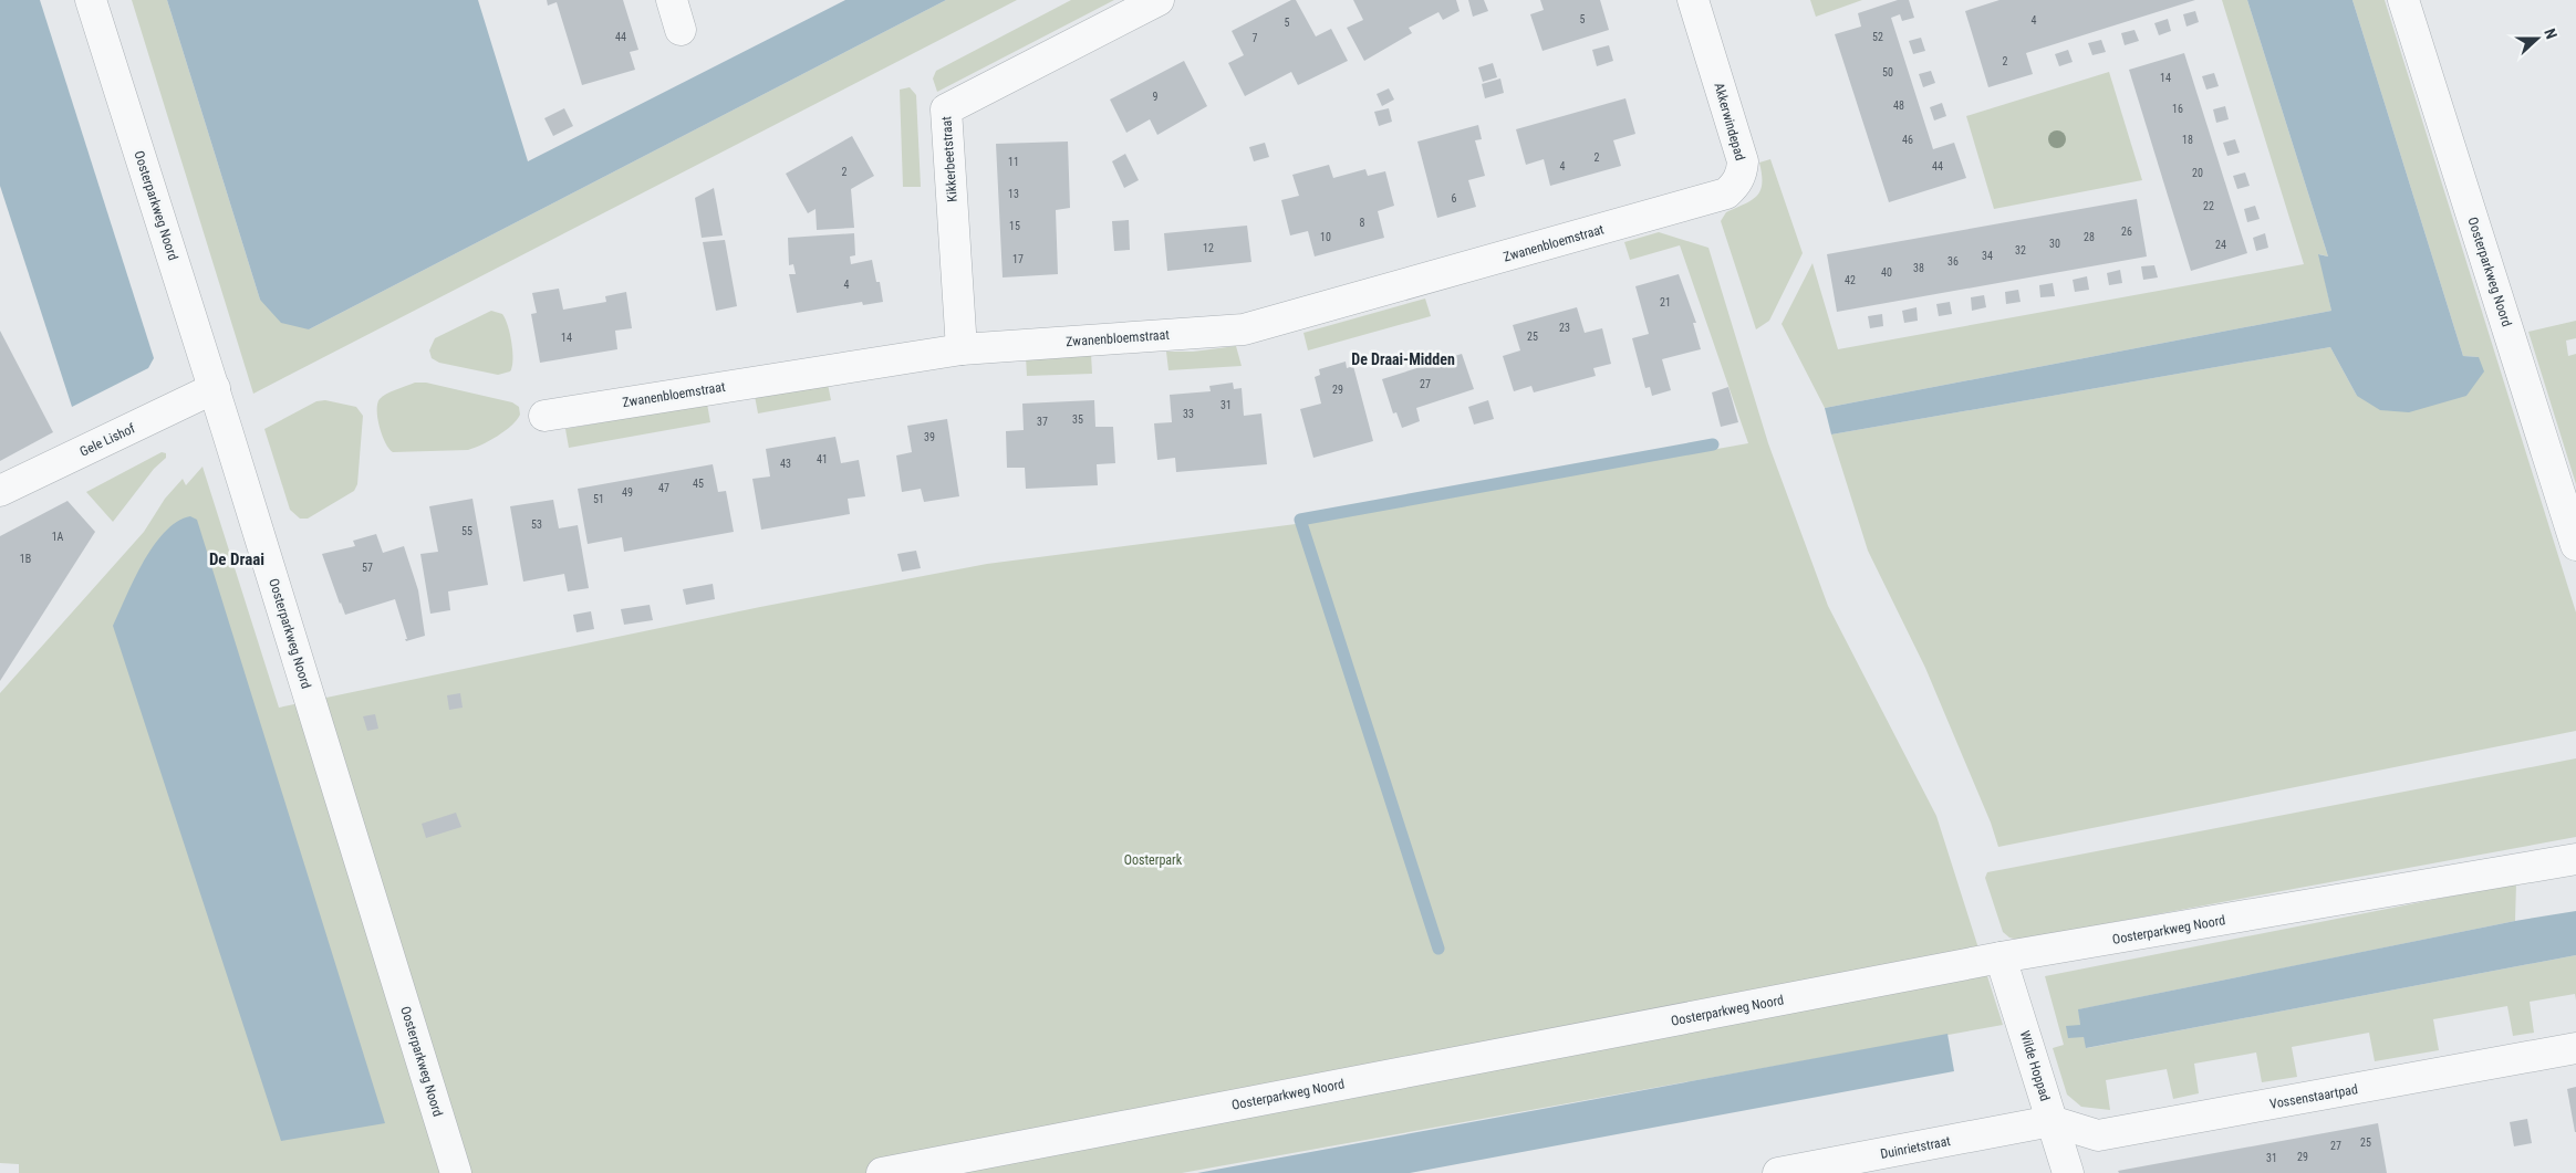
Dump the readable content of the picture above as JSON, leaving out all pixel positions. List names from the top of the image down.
{
  "streets": {
    "street": [
      "Akkerwindepad",
      "Kikkerbeetstraat",
      "Oosterparkweg Noord",
      "Zwanenbloemstraat",
      "Gele Lishof",
      "Wilde Hoppad",
      "Vossenstaartpad",
      "Duinrietstraat"
    ]
  },
  "crossings": [
    ["Akkerwindepad", "Zwanenbloemstraat"],
    ["Kikkerbeetstraat", "Zwanenbloemstraat"],
    ["Oosterparkweg Noord", "Gele Lishof"],
    ["Oosterparkweg Noord", "Wilde Hoppad"],
    ["Wilde Hoppad", "Vossenstaartpad"],
    ["Wilde Hoppad", "Duinrietstraat"],
    ["Vossenstaartpad", "Duinrietstraat"]
  ],
  "districts": ["De Draai-Midden", "De Draai"],
  "parks": ["Oosterpark"],
  "house_numbers": [
    "5",
    "4",
    "5",
    "44",
    "52",
    "7",
    "2",
    "50",
    "14",
    "9",
    "48",
    "16",
    "46",
    "18",
    "2",
    "11",
    "4",
    "44",
    "2",
    "20",
    "13",
    "6",
    "22",
    "8",
    "15",
    "26",
    "10",
    "28",
    "30",
    "24",
    "12",
    "32",
    "34",
    "17",
    "36",
    "38",
    "40",
    "42",
    "4",
    "21",
    "23",
    "25",
    "14",
    "27",
    "29",
    "31",
    "33",
    "35",
    "37",
    "39",
    "41",
    "43",
    "45",
    "47",
    "49",
    "51",
    "53",
    "55",
    "1A",
    "1B",
    "57",
    "25",
    "27",
    "29",
    "31"
  ],
  "north": "right"
}
